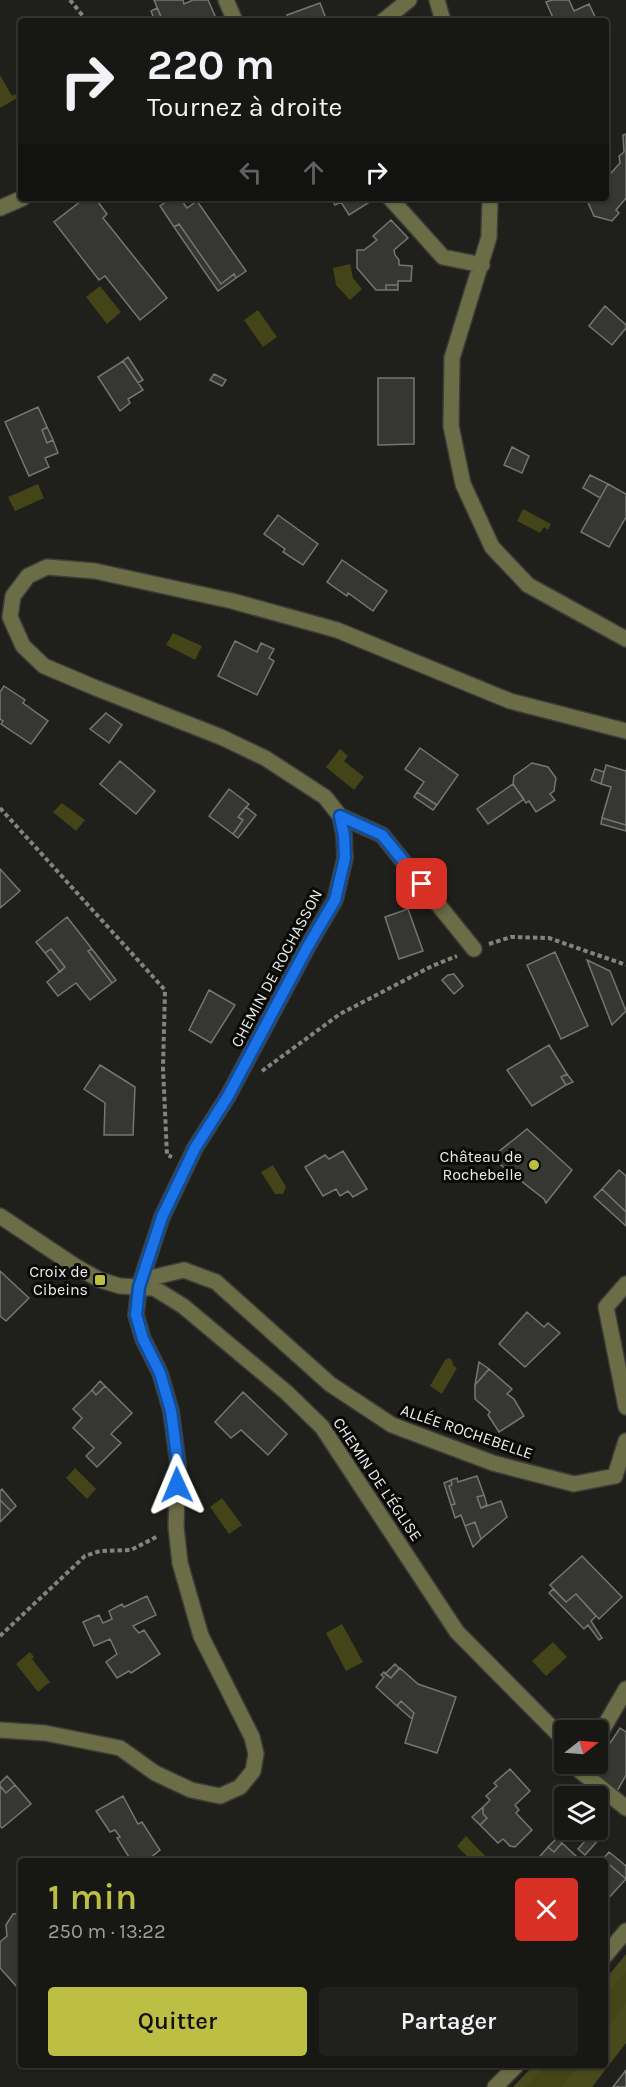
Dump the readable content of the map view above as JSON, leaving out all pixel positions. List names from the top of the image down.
{
  "streets": {
    "street": ["CHEMIN DE ROCHASSON", "ALLÉE ROCHEBELLE", "CHEMIN DE L'ÉGLISE"]
  },
  "crossings": [
    ["CHEMIN DE ROCHASSON", "ALLÉE ROCHEBELLE"],
    ["CHEMIN DE ROCHASSON", "CHEMIN DE L'ÉGLISE"],
    ["ALLÉE ROCHEBELLE", "CHEMIN DE L'ÉGLISE"]
  ],
  "places": {
    "other": ["Château de Rochebelle"],
    "transit": ["Croix de Cibeins"]
  },
  "north": "right",
  "page": {
    "turn": ["220 m", "Tournez à droite"],
    "heading": ["1 min", "250 m · 13:22"],
    "buttons": ["Quitter", "Partager"]
  }
}
